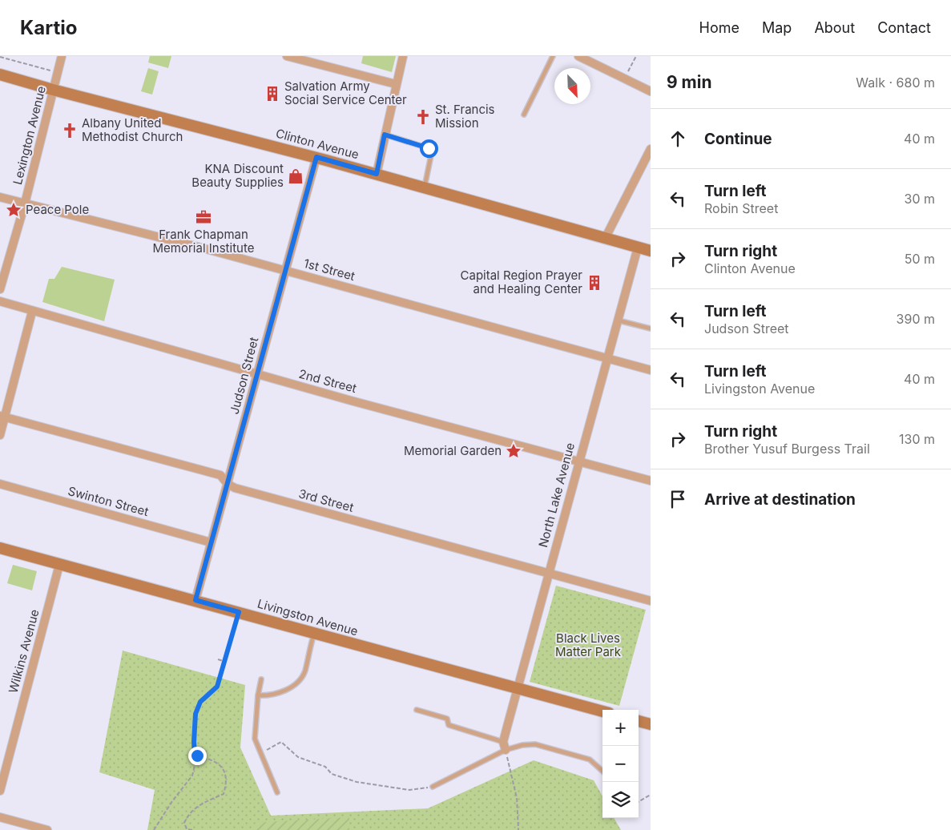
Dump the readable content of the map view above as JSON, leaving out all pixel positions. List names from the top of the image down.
{
  "streets": {
    "street": [
      "Lexington Avenue",
      "Clinton Avenue",
      "1st Street",
      "Judson Street",
      "2nd Street",
      "North Lake Avenue",
      "3rd Street",
      "Swinton Street",
      "Livingston Avenue",
      "Wilkins Avenue"
    ]
  },
  "crossings": [
    ["Lexington Avenue", "Clinton Avenue"],
    ["Lexington Avenue", "1st Street"],
    ["Clinton Avenue", "Judson Street"],
    ["Clinton Avenue", "North Lake Avenue"],
    ["1st Street", "Judson Street"],
    ["1st Street", "North Lake Avenue"],
    ["Judson Street", "2nd Street"],
    ["Judson Street", "3rd Street"],
    ["Judson Street", "Swinton Street"],
    ["Judson Street", "Livingston Avenue"],
    ["2nd Street", "North Lake Avenue"],
    ["North Lake Avenue", "3rd Street"],
    ["North Lake Avenue", "Livingston Avenue"],
    ["Livingston Avenue", "Wilkins Avenue"]
  ],
  "parks": ["Black Lives Matter Park"],
  "places": {
    "building": ["Salvation Army Social Service Center", "Capital Region Prayer and Healing Center"],
    "church": ["St. Francis Mission", "Albany United Methodist Church"],
    "shop": ["KNA Discount Beauty Supplies"],
    "place": ["Peace Pole", "Memorial Garden"],
    "office": ["Frank Chapman Memorial Institute"]
  },
  "north": "bottom right",
  "page": {
    "header": "Kartio",
    "nav": [
      "Home",
      "Map",
      "About",
      "Contact"
    ],
    "heading": ["9 min", "Walk · 680 m"],
    "list": [
      ["Continue", "40 m"],
      ["Turn left", "Robin Street", "30 m"],
      ["Turn right", "Clinton Avenue", "50 m"],
      ["Turn left", "Judson Street", "390 m"],
      ["Turn left", "Livingston Avenue", "40 m"],
      ["Turn right", "Brother Yusuf Burgess Trail", "130 m"],
      "Arrive at destination"
    ],
    "map_buttons": ["+", "−"]
  }
}
